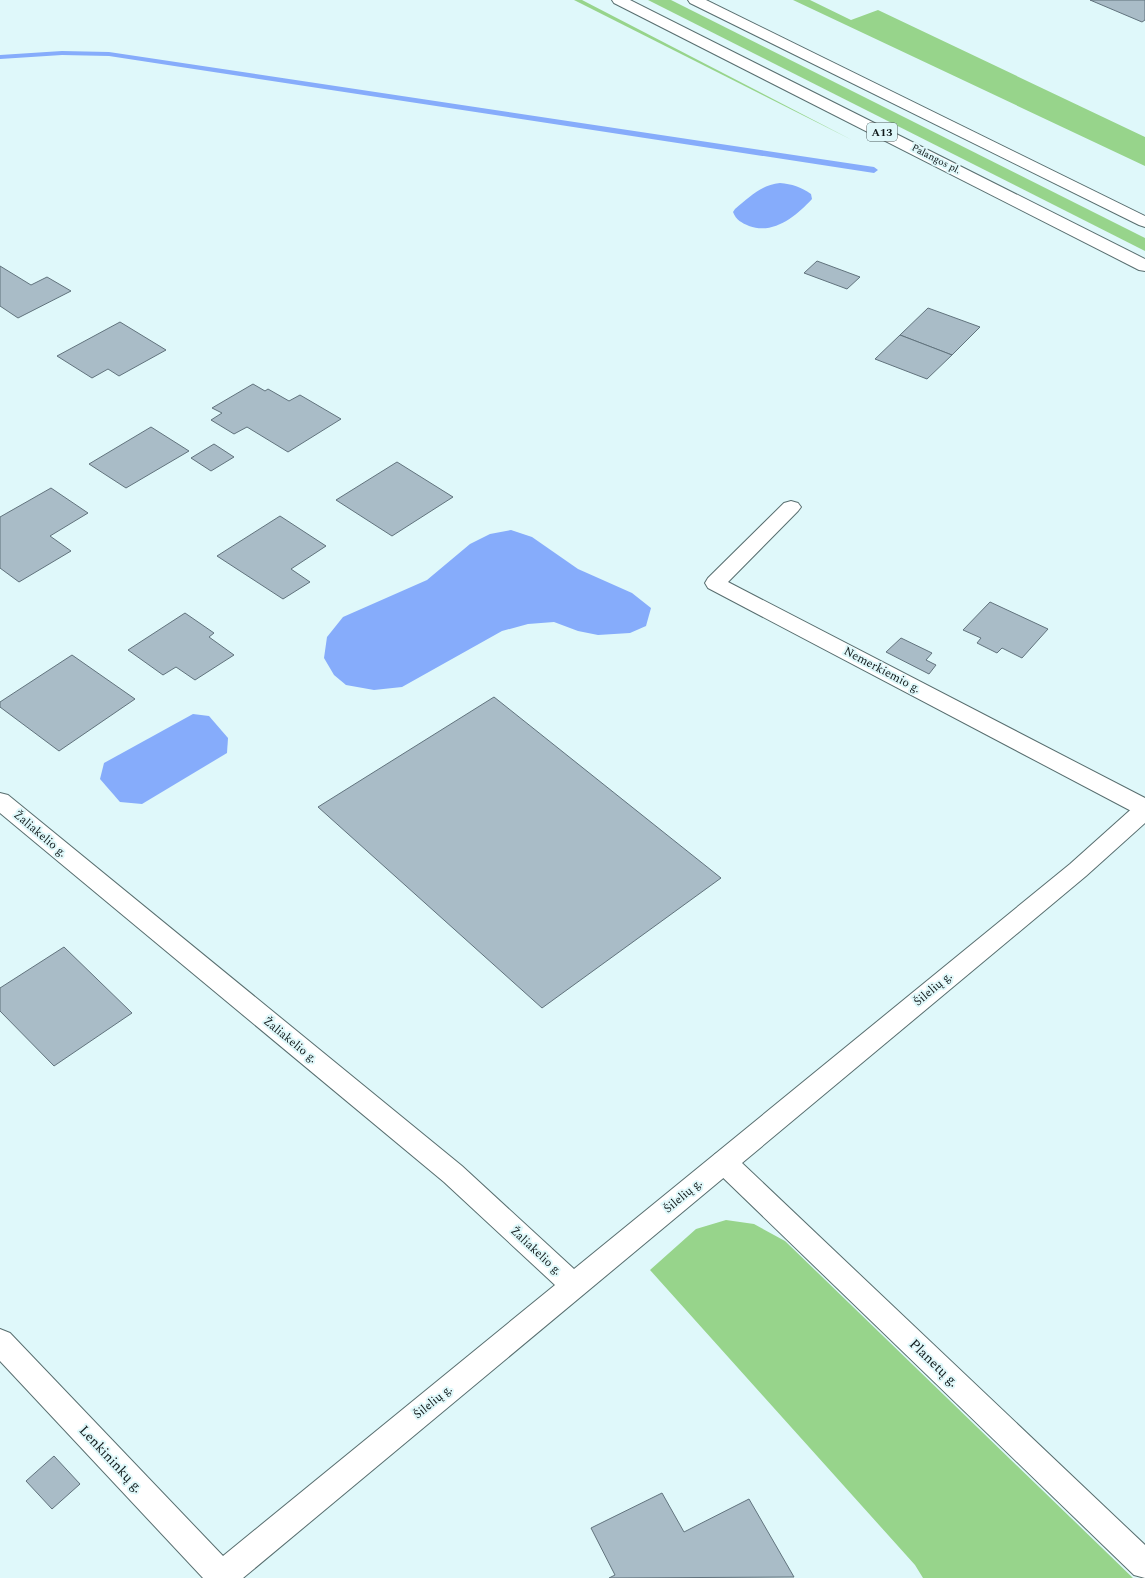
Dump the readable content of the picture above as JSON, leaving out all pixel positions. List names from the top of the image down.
{
  "streets": {
    "main road": [
      "A13",
      "Palangos pl.",
      "Nemerkiemio g.",
      "Žaliakelio g.",
      "Šilelių g.",
      "Planetų g.",
      "Lenkininkų g."
    ]
  },
  "crossings": [
    ["Nemerkiemio g.", "Šilelių g."],
    ["Žaliakelio g.", "Šilelių g."],
    ["Šilelių g.", "Planetų g."],
    ["Šilelių g.", "Lenkininkų g."]
  ]
}
